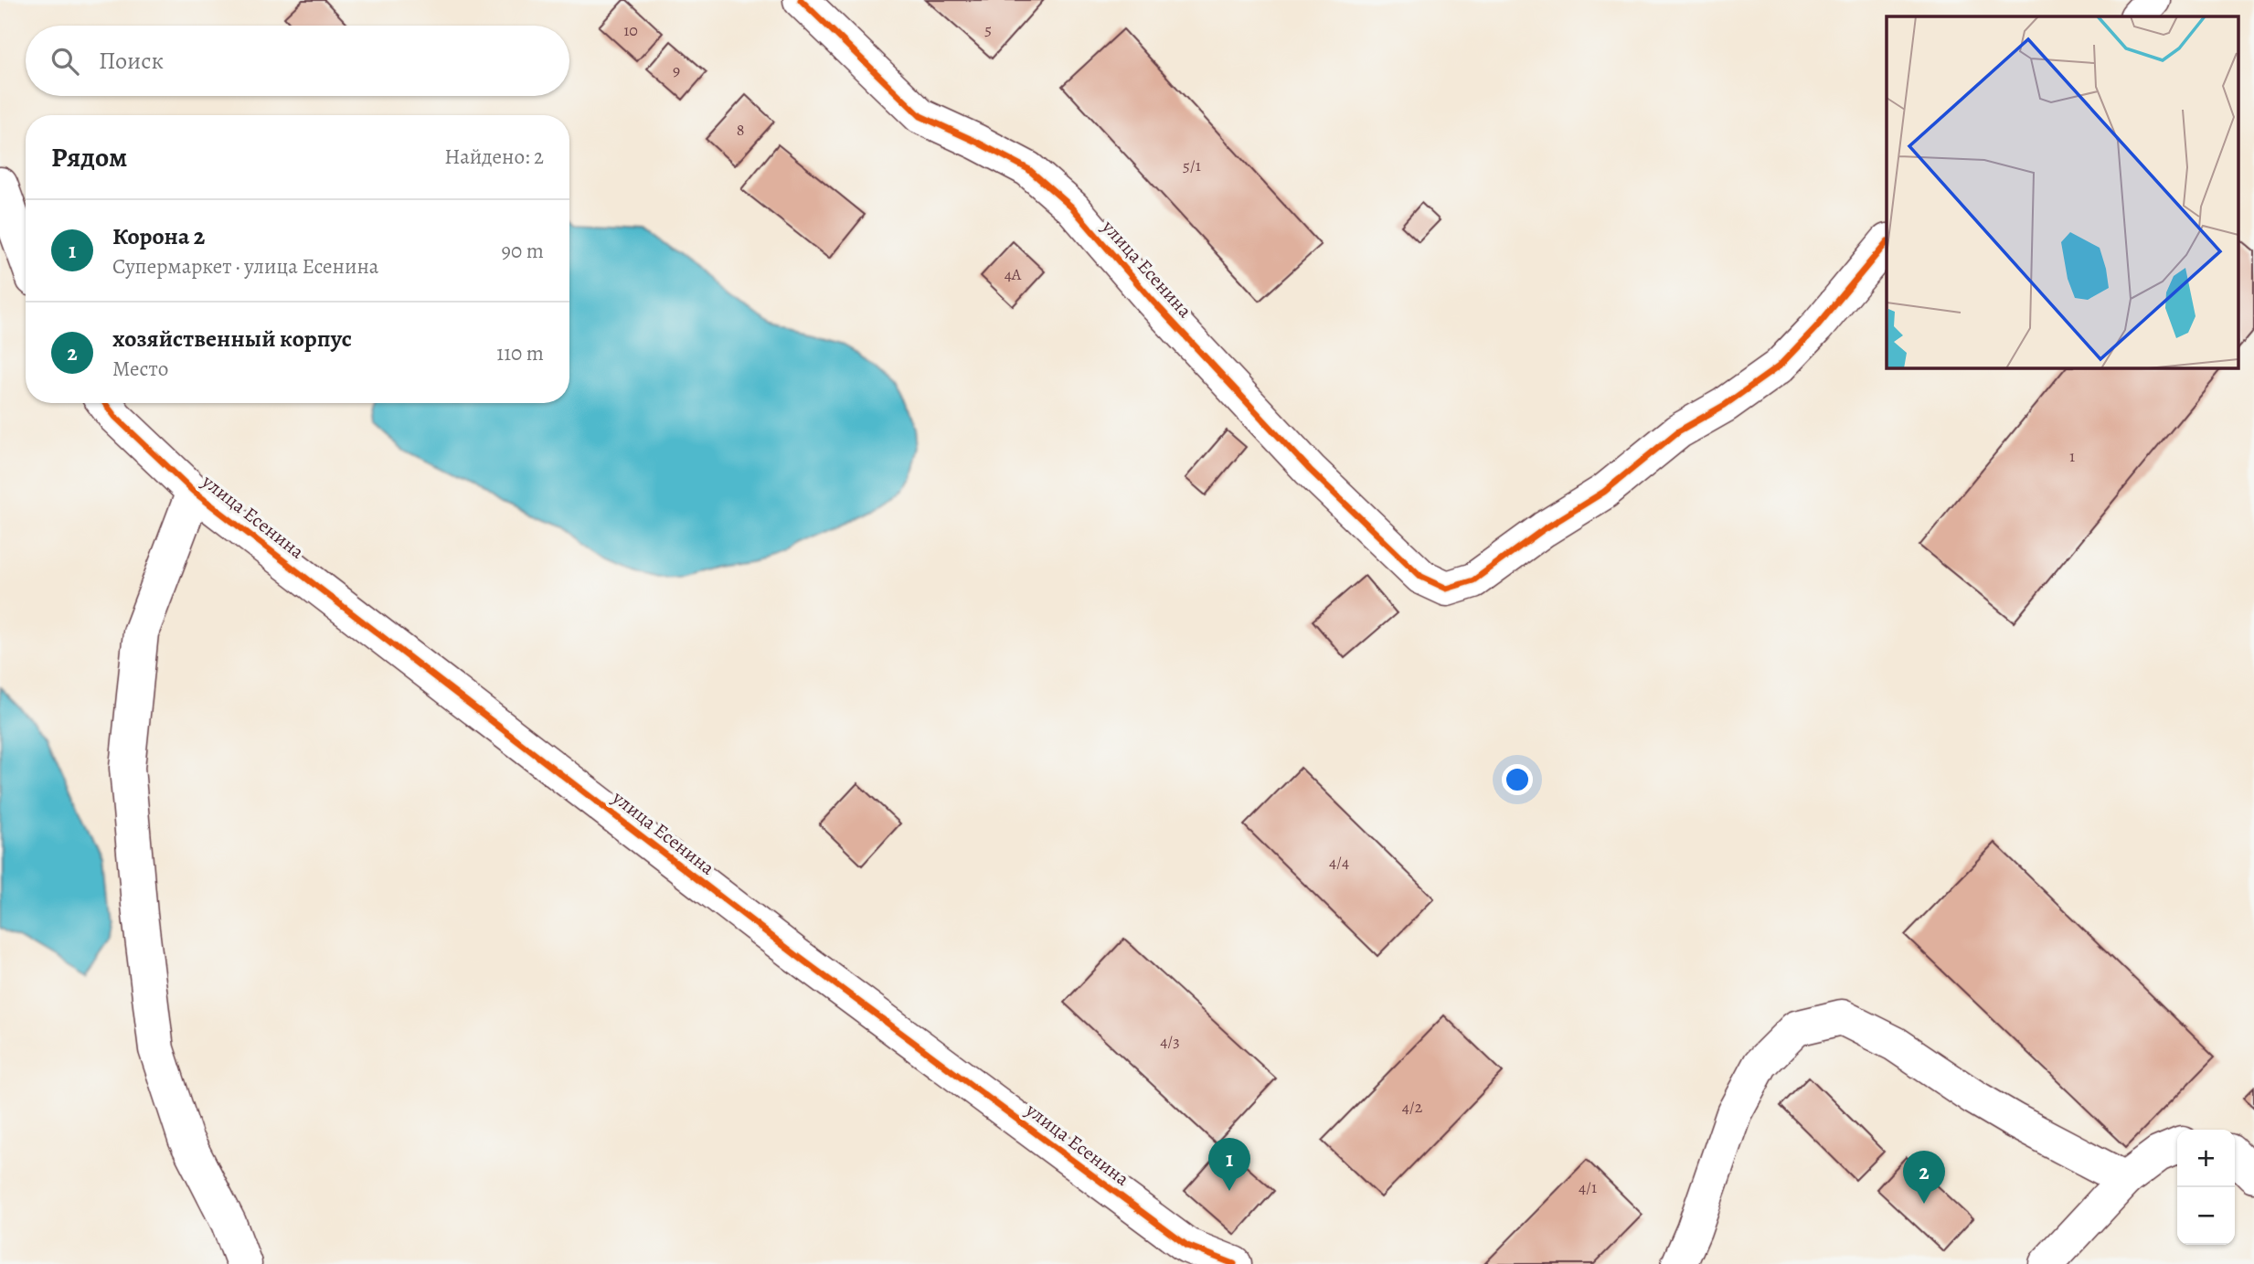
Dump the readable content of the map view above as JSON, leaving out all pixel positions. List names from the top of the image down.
{
  "streets": {
    "street": ["улица Есенина"]
  },
  "house_numbers": [
    "5",
    "10",
    "9",
    "8",
    "5/1",
    "4А",
    "1",
    "4/4",
    "4/3",
    "4/2",
    "4/1"
  ],
  "page": {
    "search": "Поиск",
    "heading": ["Рядом", "Найдено: 2"],
    "list": [
      {
        "mark": "1",
        "name": "Корона 2",
        "note": "Супермаркет · улица Есенина",
        "value": "90 m"
      },
      {
        "mark": "2",
        "name": "хозяйственный корпус",
        "note": "Место",
        "value": "110 m"
      }
    ],
    "map_buttons": ["+", "−"],
    "pins": ["1", "2"]
  }
}
